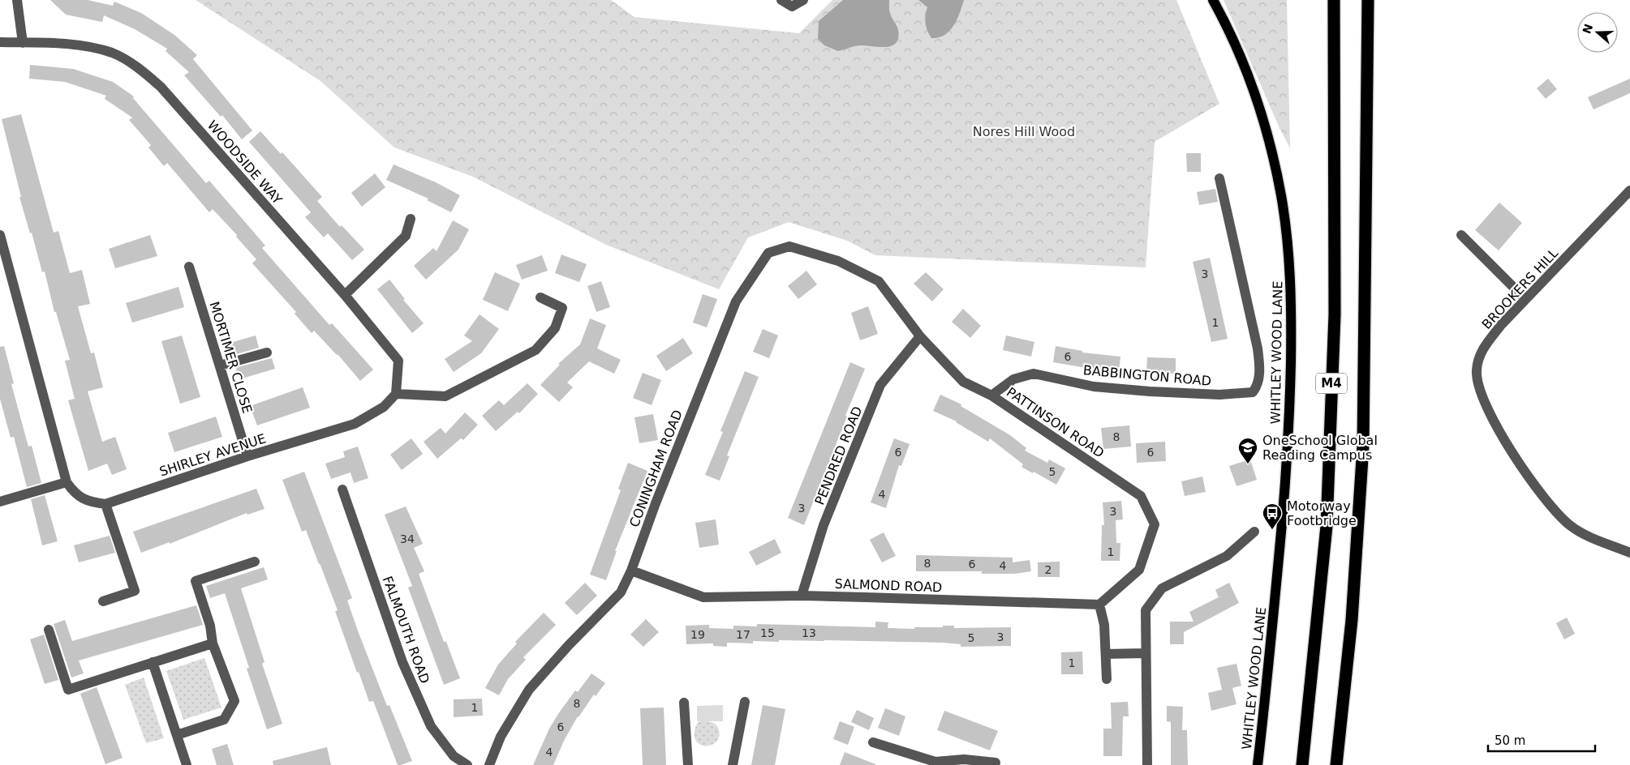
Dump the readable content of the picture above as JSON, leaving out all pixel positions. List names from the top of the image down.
{
  "streets": {
    "highway": ["M4"],
    "main road": ["WHITLEY WOOD LANE"],
    "street": [
      "WOODSIDE WAY",
      "BROOKERS HILL",
      "MORTIMER CLOSE",
      "BABBINGTON ROAD",
      "PATTINSON ROAD",
      "SHIRLEY AVENUE",
      "PENDRED ROAD",
      "CONINGHAM ROAD",
      "SALMOND ROAD",
      "FALMOUTH ROAD"
    ]
  },
  "crossings": [
    ["WOODSIDE WAY", "SHIRLEY AVENUE"],
    ["MORTIMER CLOSE", "SHIRLEY AVENUE"],
    ["BABBINGTON ROAD", "PATTINSON ROAD"],
    ["PATTINSON ROAD", "PENDRED ROAD"],
    ["PATTINSON ROAD", "CONINGHAM ROAD"],
    ["PATTINSON ROAD", "SALMOND ROAD"],
    ["PENDRED ROAD", "SALMOND ROAD"],
    ["CONINGHAM ROAD", "SALMOND ROAD"]
  ],
  "parks": ["Nores Hill Wood"],
  "places": {
    "school or university": ["OneSchool Global Reading Campus"],
    "bus stop": ["Motorway Footbridge"]
  },
  "house_numbers": [
    "3",
    "1",
    "6",
    "8",
    "6",
    "6",
    "5",
    "4",
    "3",
    "3",
    "34",
    "1",
    "8",
    "6",
    "4",
    "2",
    "15",
    "13",
    "19",
    "17",
    "3",
    "5",
    "1",
    "8",
    "1",
    "6",
    "4"
  ],
  "scale_bar": "50 m",
  "north": "left"
}
